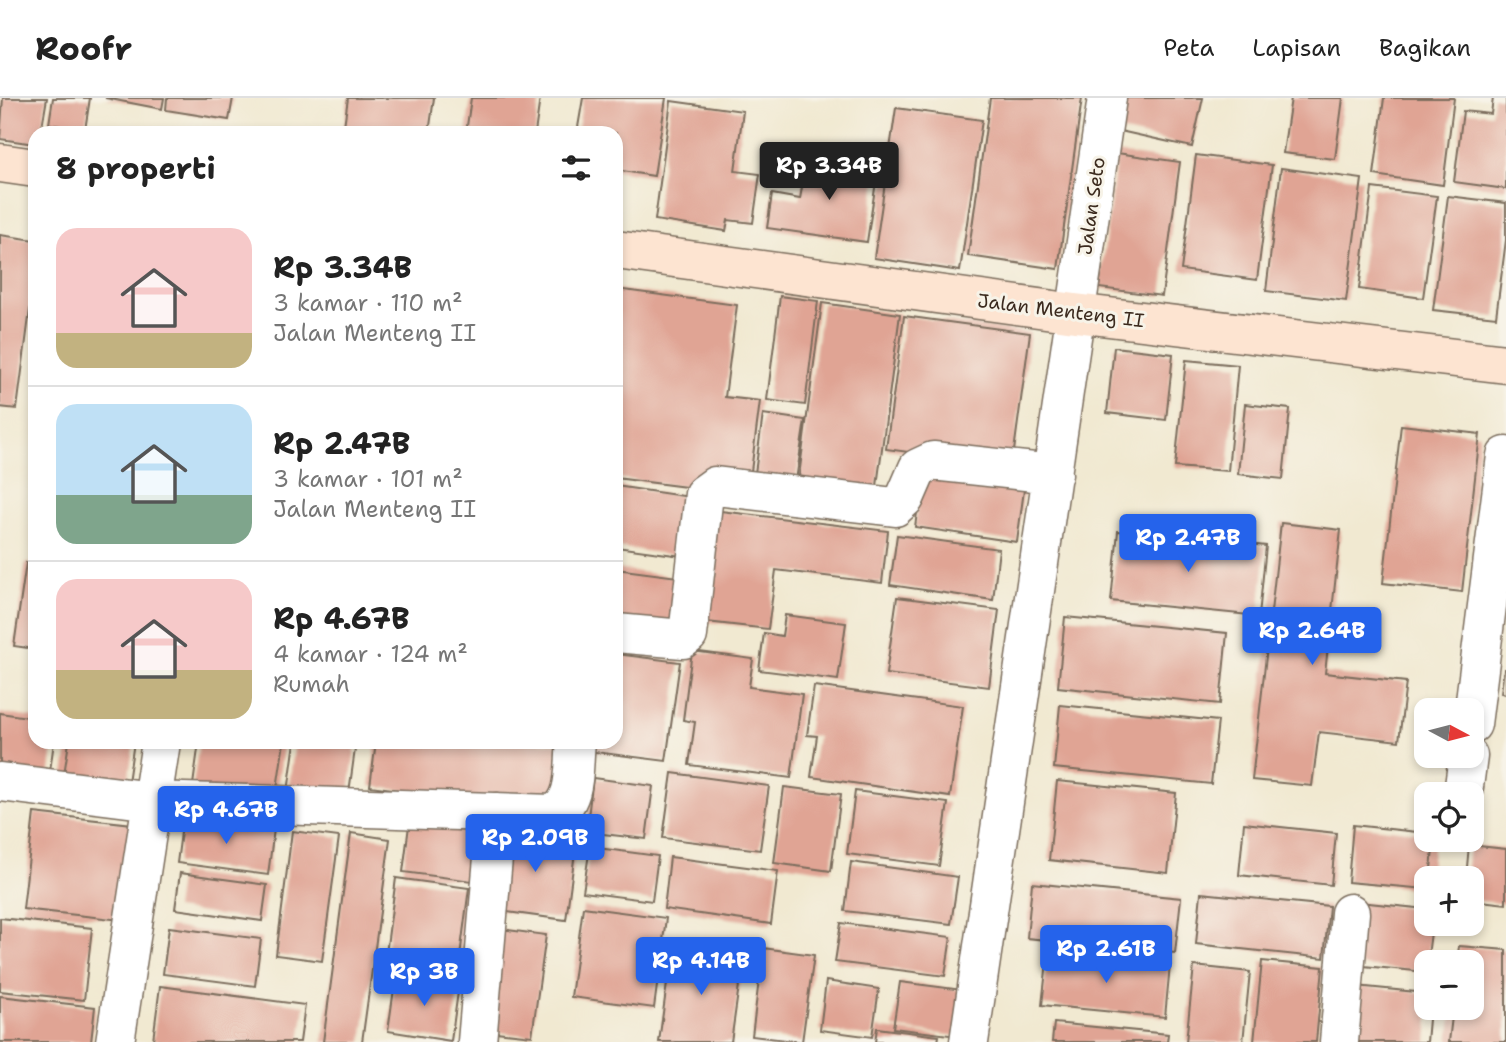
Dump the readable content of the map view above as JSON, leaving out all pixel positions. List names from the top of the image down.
{
  "streets": {
    "street": ["Jalan Seto", "Jalan Menteng II"]
  },
  "crossings": [
    ["Jalan Seto", "Jalan Menteng II"]
  ],
  "north": "right",
  "page": {
    "header": "Roofr",
    "nav": ["Peta", "Lapisan", "Bagikan"],
    "heading": "8 properti",
    "price": [
      "Rp 3.34B",
      "Rp 2.47B",
      "Rp 2.64B",
      "Rp 4.67B",
      "Rp 2.09B",
      "Rp 2.61B",
      "Rp 4.14B",
      "Rp 3B"
    ],
    "list": [
      {
        "name": "Rp 3.34B",
        "note": "3 kamar · 110 m² · Jalan Menteng II"
      },
      {
        "name": "Rp 2.47B",
        "note": "3 kamar · 101 m² · Jalan Menteng II"
      },
      {
        "name": "Rp 4.67B",
        "note": "4 kamar · 124 m² · Rumah"
      }
    ],
    "map_buttons": ["+", "−"]
  }
}
